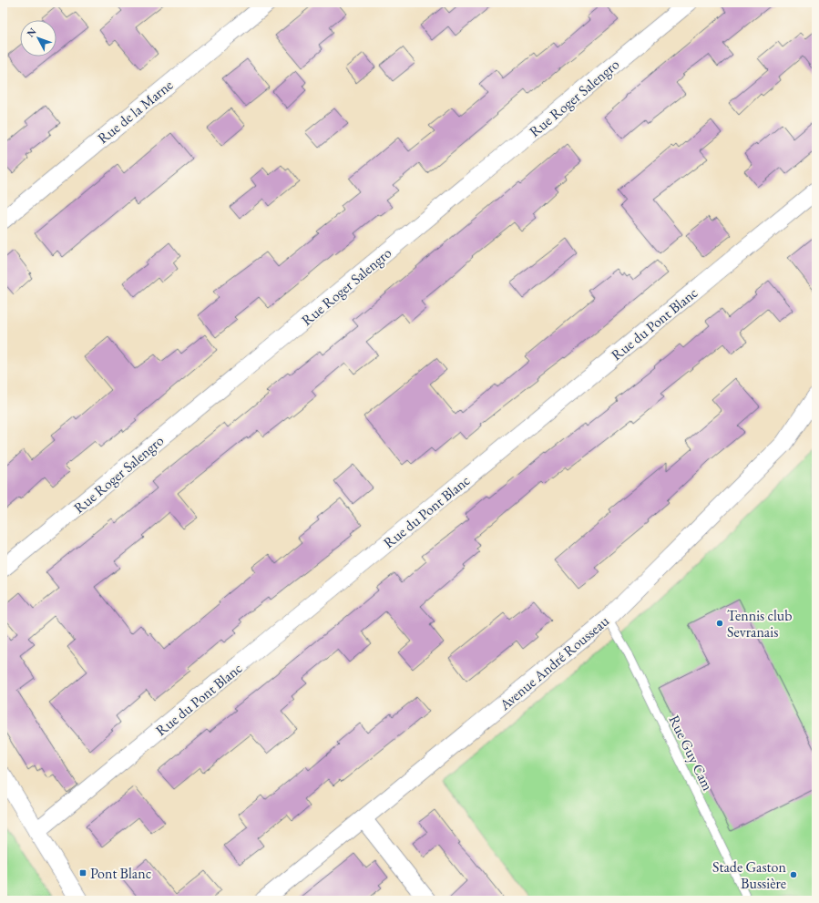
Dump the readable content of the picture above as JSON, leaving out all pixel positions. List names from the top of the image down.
{
  "streets": {
    "street": [
      "Rue Roger Salengro",
      "Rue de la Marne",
      "Rue du Pont Blanc",
      "Avenue André Rousseau"
    ],
    "lane": ["Rue Guy Cam"]
  },
  "crossings": [
    ["Avenue André Rousseau", "Rue Guy Cam"]
  ],
  "places": {
    "other": ["Tennis club Sevranais", "Stade Gaston Bussière"],
    "transit": ["Pont Blanc"]
  },
  "north": "top left"
}
